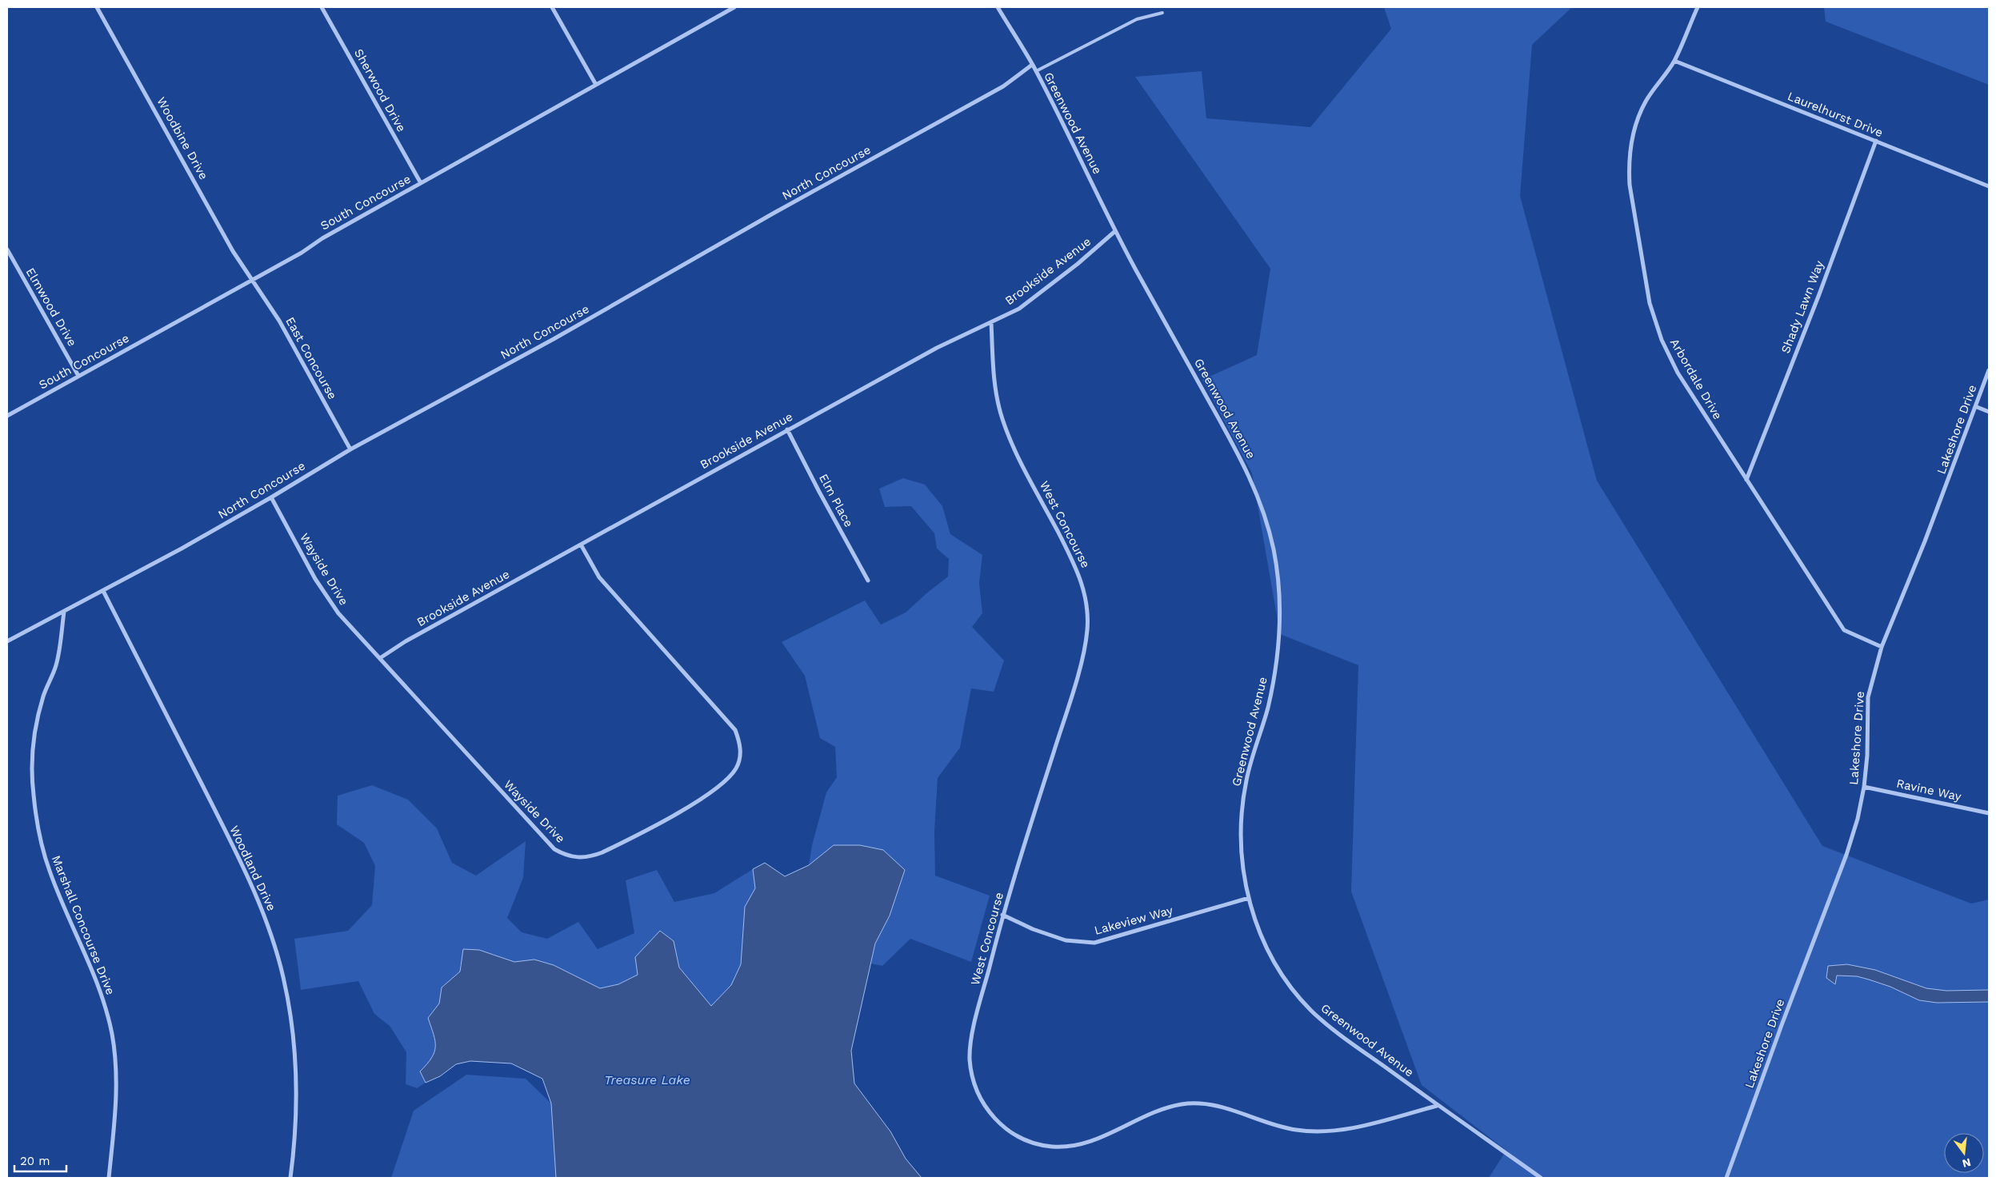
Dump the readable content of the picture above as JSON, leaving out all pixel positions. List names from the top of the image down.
{
  "streets": {
    "street": [
      "Sherwood Drive",
      "Laurelhurst Drive",
      "Greenwood Avenue",
      "Woodbine Drive",
      "North Concourse",
      "South Concourse",
      "Brookside Avenue",
      "Elmwood Drive",
      "Shady Lawn Way",
      "East Concourse",
      "Arbordale Drive",
      "Lakeshore Drive",
      "Elm Place",
      "West Concourse",
      "Wayside Drive",
      "Ravine Way",
      "Woodland Drive",
      "Lakeview Way",
      "Marshall Concourse Drive"
    ]
  },
  "crossings": [
    ["Sherwood Drive", "South Concourse"],
    ["Laurelhurst Drive", "Shady Lawn Way"],
    ["Laurelhurst Drive", "Arbordale Drive"],
    ["Greenwood Avenue", "North Concourse"],
    ["Greenwood Avenue", "Brookside Avenue"],
    ["Greenwood Avenue", "West Concourse"],
    ["Greenwood Avenue", "Lakeview Way"],
    ["Woodbine Drive", "South Concourse"],
    ["Woodbine Drive", "East Concourse"],
    ["North Concourse", "East Concourse"],
    ["North Concourse", "Wayside Drive"],
    ["North Concourse", "Woodland Drive"],
    ["North Concourse", "Marshall Concourse Drive"],
    ["South Concourse", "Elmwood Drive"],
    ["South Concourse", "East Concourse"],
    ["Brookside Avenue", "Elm Place"],
    ["Brookside Avenue", "West Concourse"],
    ["Brookside Avenue", "Wayside Drive"],
    ["Shady Lawn Way", "Arbordale Drive"],
    ["Arbordale Drive", "Lakeshore Drive"],
    ["Lakeshore Drive", "Ravine Way"],
    ["West Concourse", "Lakeview Way"]
  ],
  "water": ["Treasure Lake"],
  "scale_bar": "20 m",
  "north": "bottom"
}
